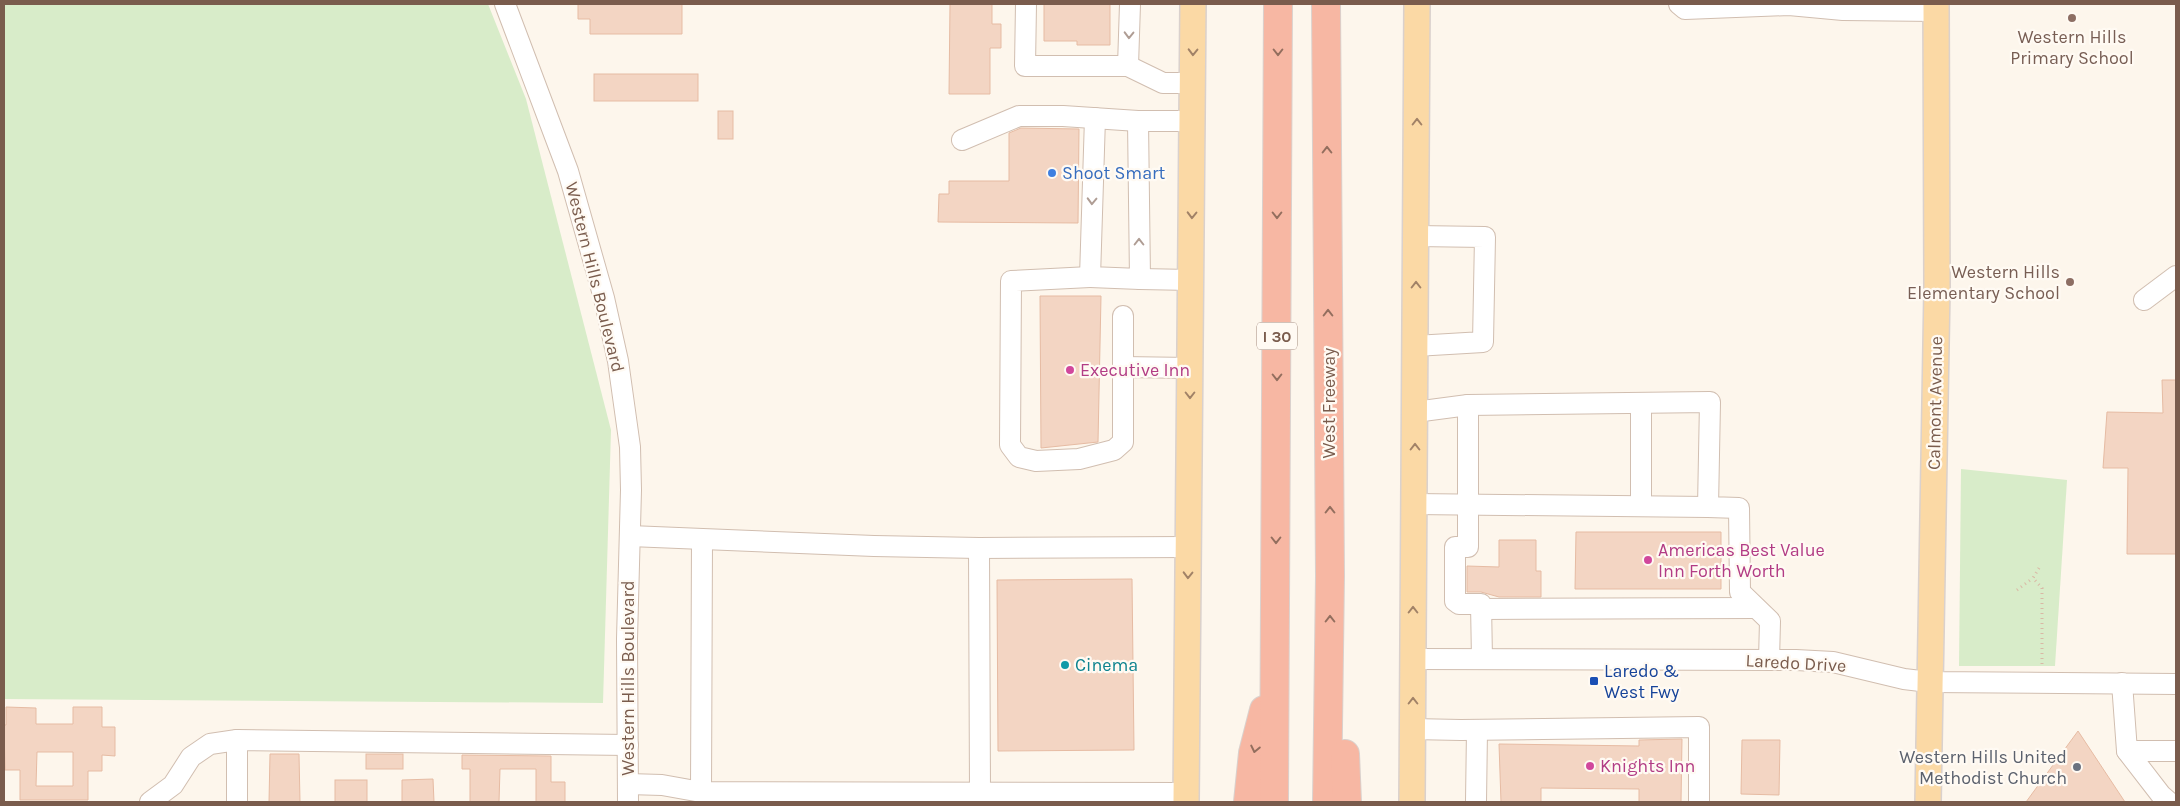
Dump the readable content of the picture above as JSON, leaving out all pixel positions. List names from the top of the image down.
{
  "streets": {
    "highway": ["I 30", "West Freeway"],
    "main road": ["Calmont Avenue"],
    "street": ["Western Hills Boulevard", "Laredo Drive"]
  },
  "crossings": [
    ["Calmont Avenue", "Laredo Drive"]
  ],
  "places": {
    "other": [
      "Western Hills Primary School",
      "Shoot Smart",
      "Western Hills Elementary School",
      "Executive Inn",
      "Americas Best Value Inn Forth Worth",
      "Cinema",
      "Knights Inn",
      "Western Hills United Methodist Church"
    ],
    "transit": ["Laredo & West Fwy"]
  }
}
